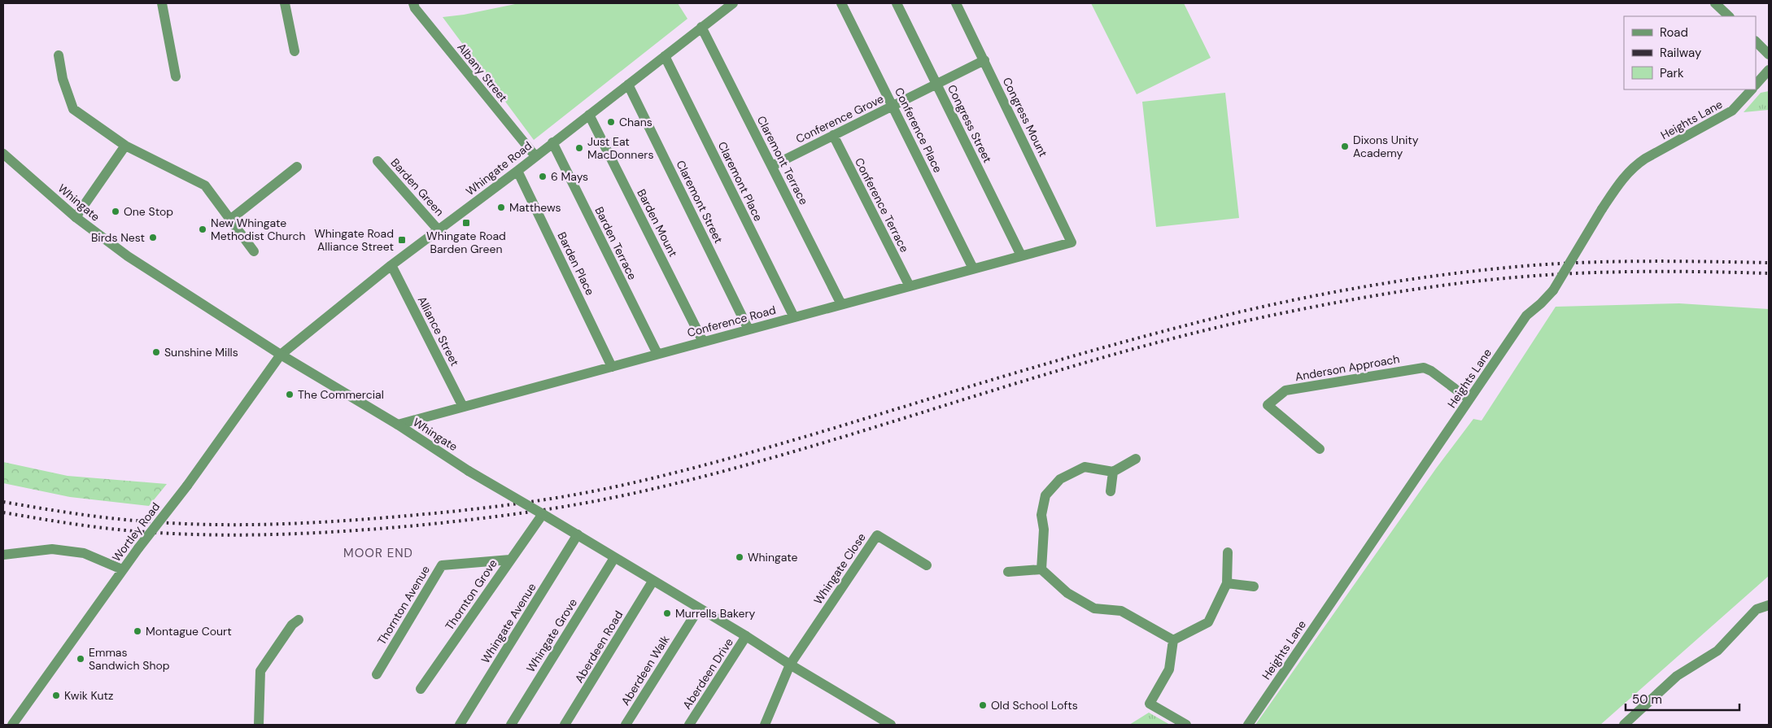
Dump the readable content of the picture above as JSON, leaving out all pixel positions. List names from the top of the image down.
{
  "streets": {
    "street": [
      "Albany Street",
      "Congress Mount",
      "Conference Grove",
      "Heights Lane",
      "Congress Street",
      "Conference Place",
      "Claremont Terrace",
      "Whingate Road",
      "Claremont Place",
      "Barden Green",
      "Claremont Street",
      "Whingate",
      "Conference Terrace",
      "Barden Mount",
      "Barden Terrace",
      "Barden Place",
      "Conference Road",
      "Alliance Street",
      "Anderson Approach",
      "Wortley Road",
      "Whingate Close",
      "Thornton Grove",
      "Thornton Avenue",
      "Whingate Avenue",
      "Whingate Grove",
      "Aberdeen Road",
      "Aberdeen Walk",
      "Aberdeen Drive"
    ]
  },
  "crossings": [
    ["Albany Street", "Whingate Road"],
    ["Congress Mount", "Conference Grove"],
    ["Congress Mount", "Conference Road"],
    ["Conference Grove", "Congress Street"],
    ["Conference Grove", "Conference Place"],
    ["Conference Grove", "Claremont Terrace"],
    ["Conference Grove", "Conference Terrace"],
    ["Heights Lane", "Anderson Approach"],
    ["Congress Street", "Conference Road"],
    ["Conference Place", "Conference Road"],
    ["Claremont Terrace", "Whingate Road"],
    ["Claremont Terrace", "Conference Road"],
    ["Whingate Road", "Claremont Place"],
    ["Whingate Road", "Barden Green"],
    ["Whingate Road", "Claremont Street"],
    ["Whingate Road", "Whingate"],
    ["Whingate Road", "Barden Mount"],
    ["Whingate Road", "Barden Terrace"],
    ["Whingate Road", "Barden Place"],
    ["Whingate Road", "Alliance Street"],
    ["Whingate Road", "Wortley Road"],
    ["Claremont Place", "Conference Road"],
    ["Claremont Street", "Conference Road"],
    ["Whingate", "Conference Road"],
    ["Whingate", "Wortley Road"],
    ["Whingate", "Whingate Close"],
    ["Whingate", "Thornton Grove"],
    ["Whingate", "Whingate Avenue"],
    ["Whingate", "Whingate Grove"],
    ["Whingate", "Aberdeen Road"],
    ["Whingate", "Aberdeen Walk"],
    ["Whingate", "Aberdeen Drive"],
    ["Conference Terrace", "Conference Road"],
    ["Barden Mount", "Conference Road"],
    ["Barden Terrace", "Conference Road"],
    ["Barden Place", "Conference Road"],
    ["Conference Road", "Alliance Street"],
    ["Thornton Grove", "Thornton Avenue"]
  ],
  "districts": ["MOOR END"],
  "places": {
    "other": [
      "Chans",
      "Dixons Unity Academy",
      "Just Eat MacDonners",
      "6 Mays",
      "Matthews",
      "One Stop",
      "New Whingate Methodist Church",
      "Birds Nest",
      "Sunshine Mills",
      "The Commercial",
      "Whingate",
      "Murrells Bakery",
      "Montague Court",
      "Emmas Sandwich Shop",
      "Kwik Kutz",
      "Old School Lofts"
    ],
    "transit": ["Whingate Road Barden Green", "Whingate Road Alliance Street"]
  },
  "legend": ["Road", "Railway", "Park"],
  "scale_bar": "50 m"
}
